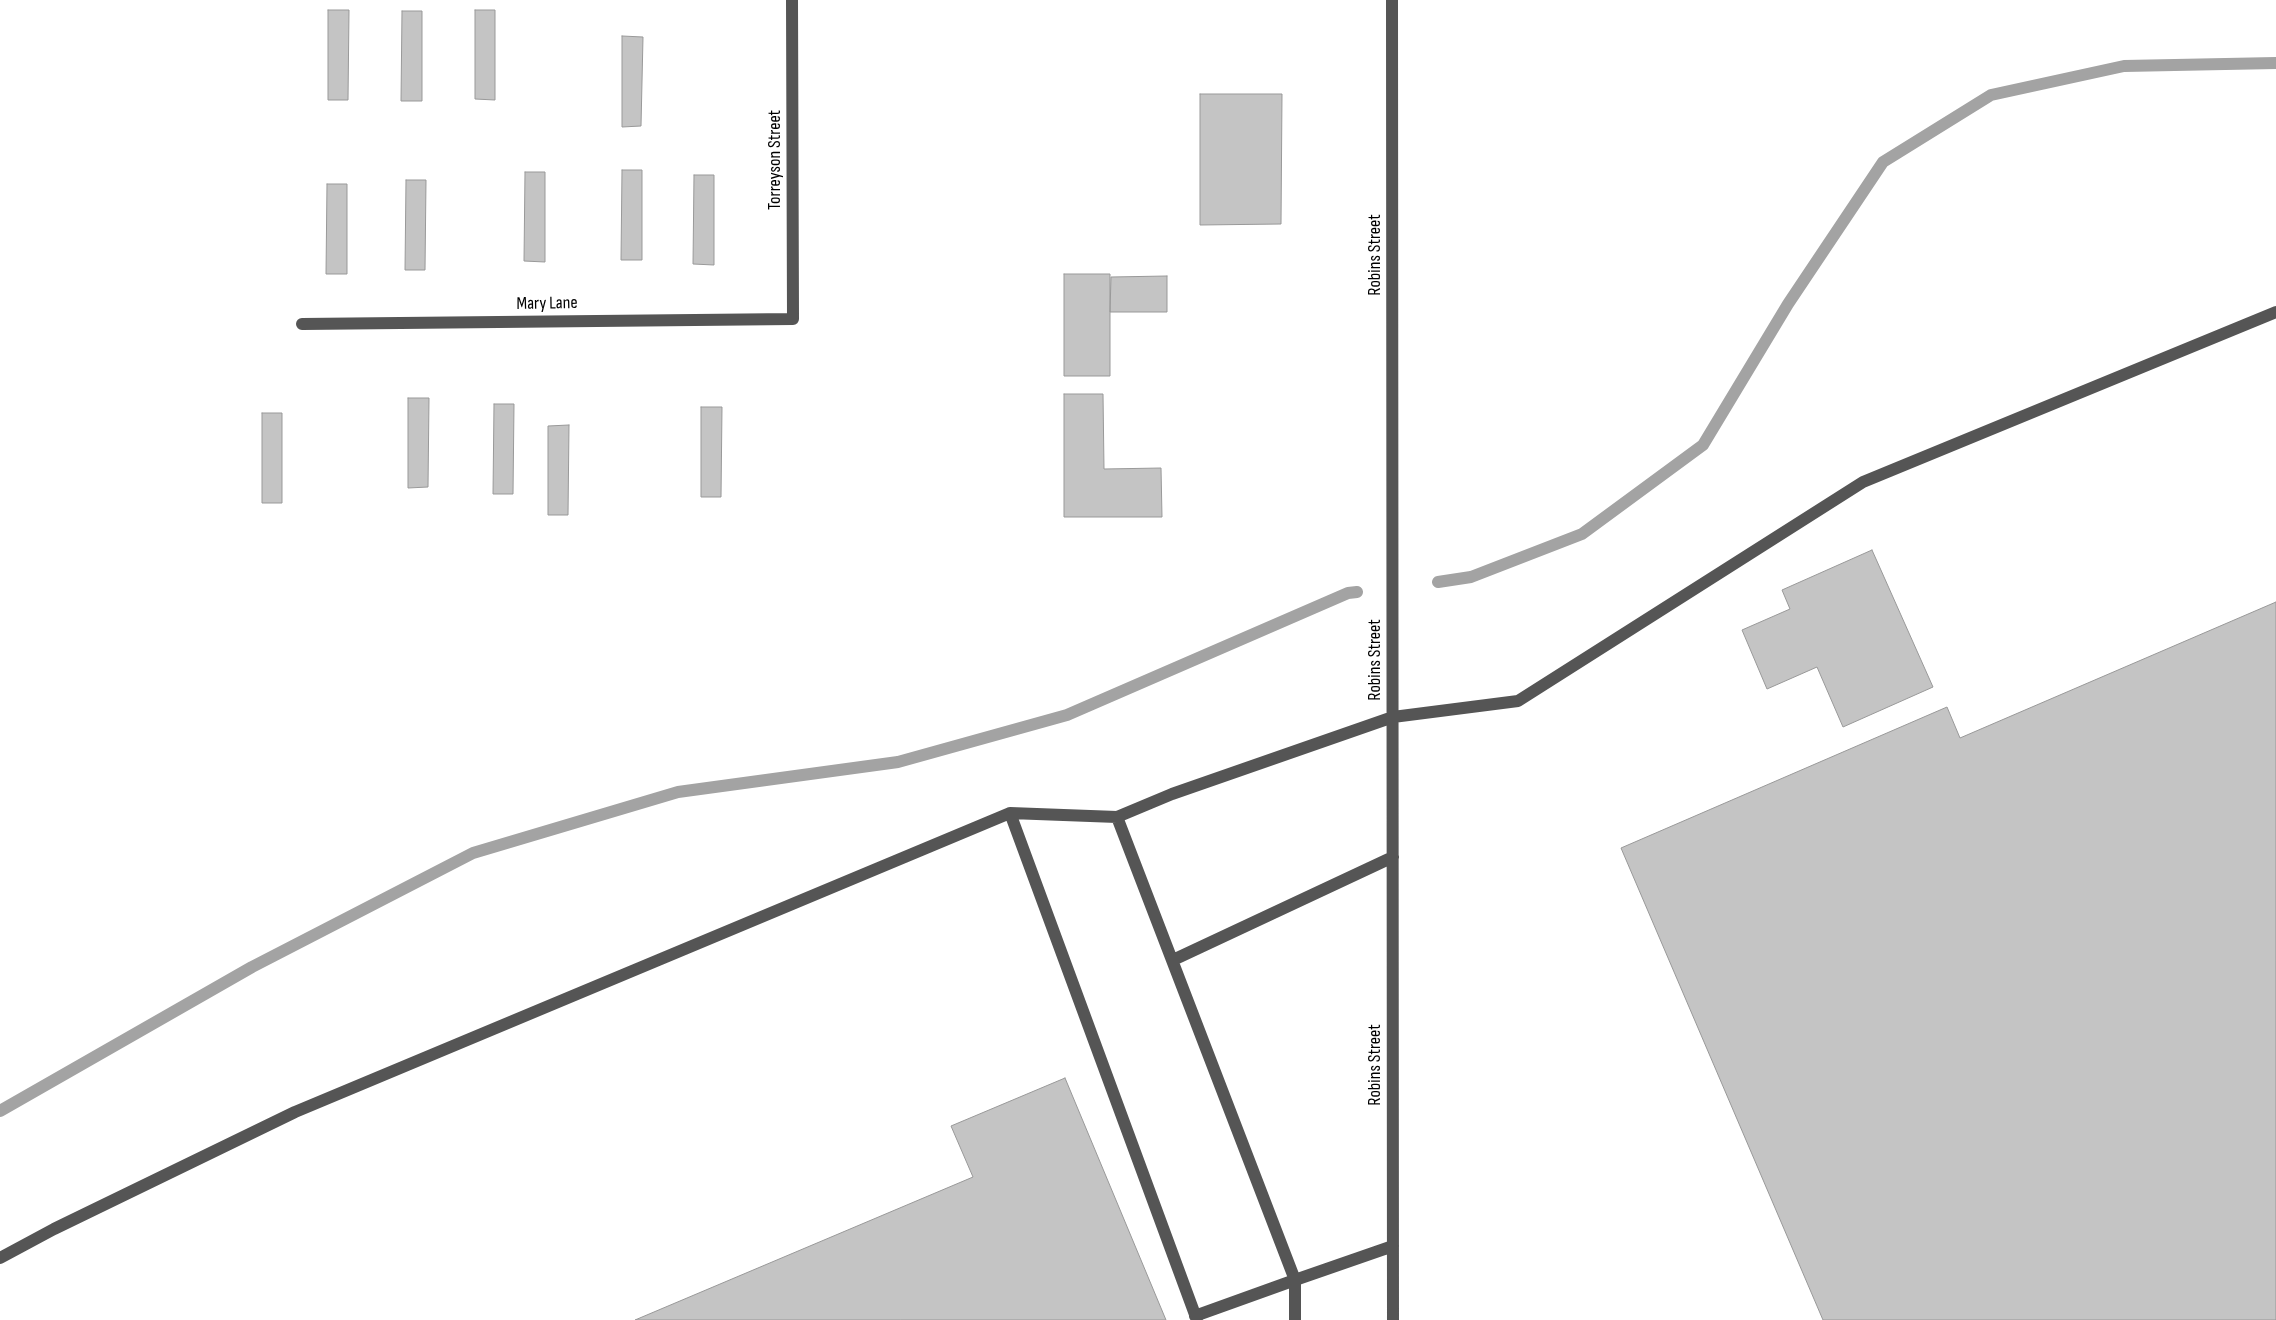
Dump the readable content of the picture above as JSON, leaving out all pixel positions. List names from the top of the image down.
{
  "streets": {
    "street": ["Torreyson Street", "Robins Street", "Mary Lane"]
  },
  "crossings": [
    ["Torreyson Street", "Mary Lane"]
  ]
}
